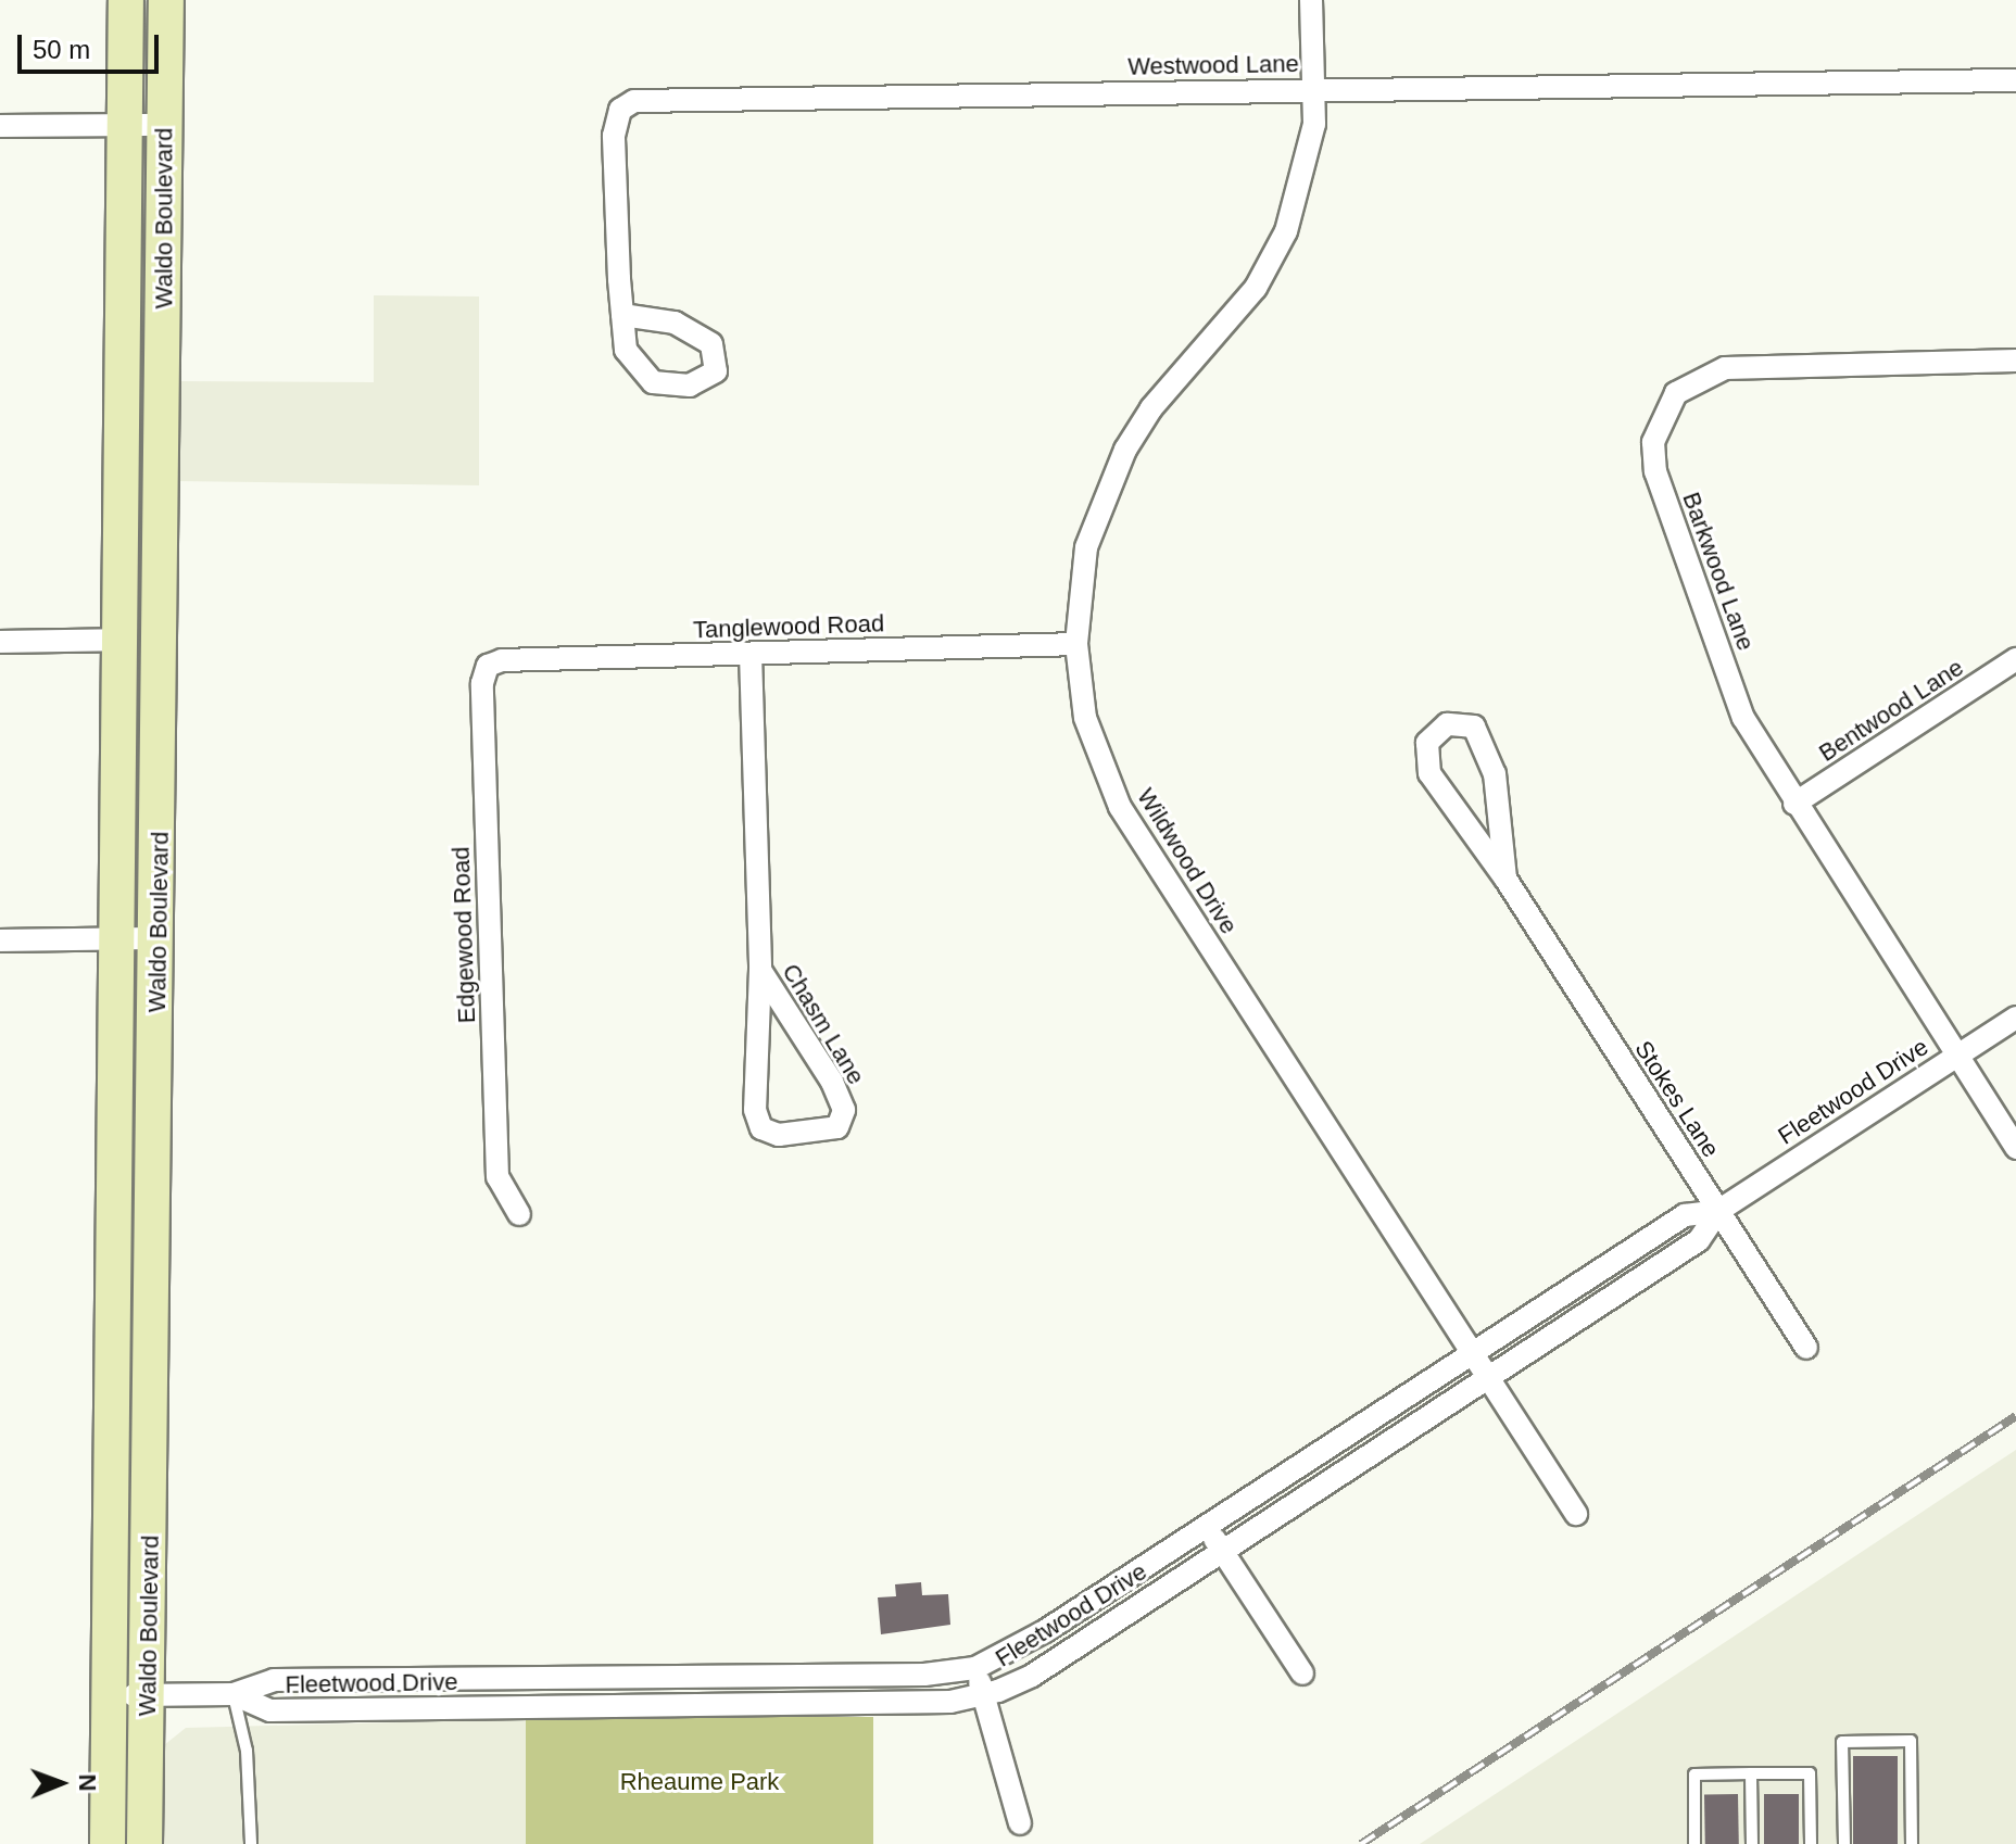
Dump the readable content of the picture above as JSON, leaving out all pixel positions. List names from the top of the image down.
{
  "streets": {
    "main road": ["Waldo Boulevard"],
    "street": [
      "Westwood Lane",
      "Barkwood Lane",
      "Tanglewood Road",
      "Bentwood Lane",
      "Wildwood Drive",
      "Edgewood Road",
      "Chasm Lane",
      "Fleetwood Drive",
      "Stokes Lane"
    ]
  },
  "crossings": [
    ["Westwood Lane", "Wildwood Drive"],
    ["Waldo Boulevard", "Fleetwood Drive"],
    ["Barkwood Lane", "Bentwood Lane"],
    ["Barkwood Lane", "Fleetwood Drive"],
    ["Tanglewood Road", "Wildwood Drive"],
    ["Tanglewood Road", "Edgewood Road"],
    ["Tanglewood Road", "Chasm Lane"],
    ["Wildwood Drive", "Fleetwood Drive"],
    ["Fleetwood Drive", "Stokes Lane"]
  ],
  "parks": ["Rheaume Park"],
  "scale_bar": "50 m",
  "north": "right"
}
